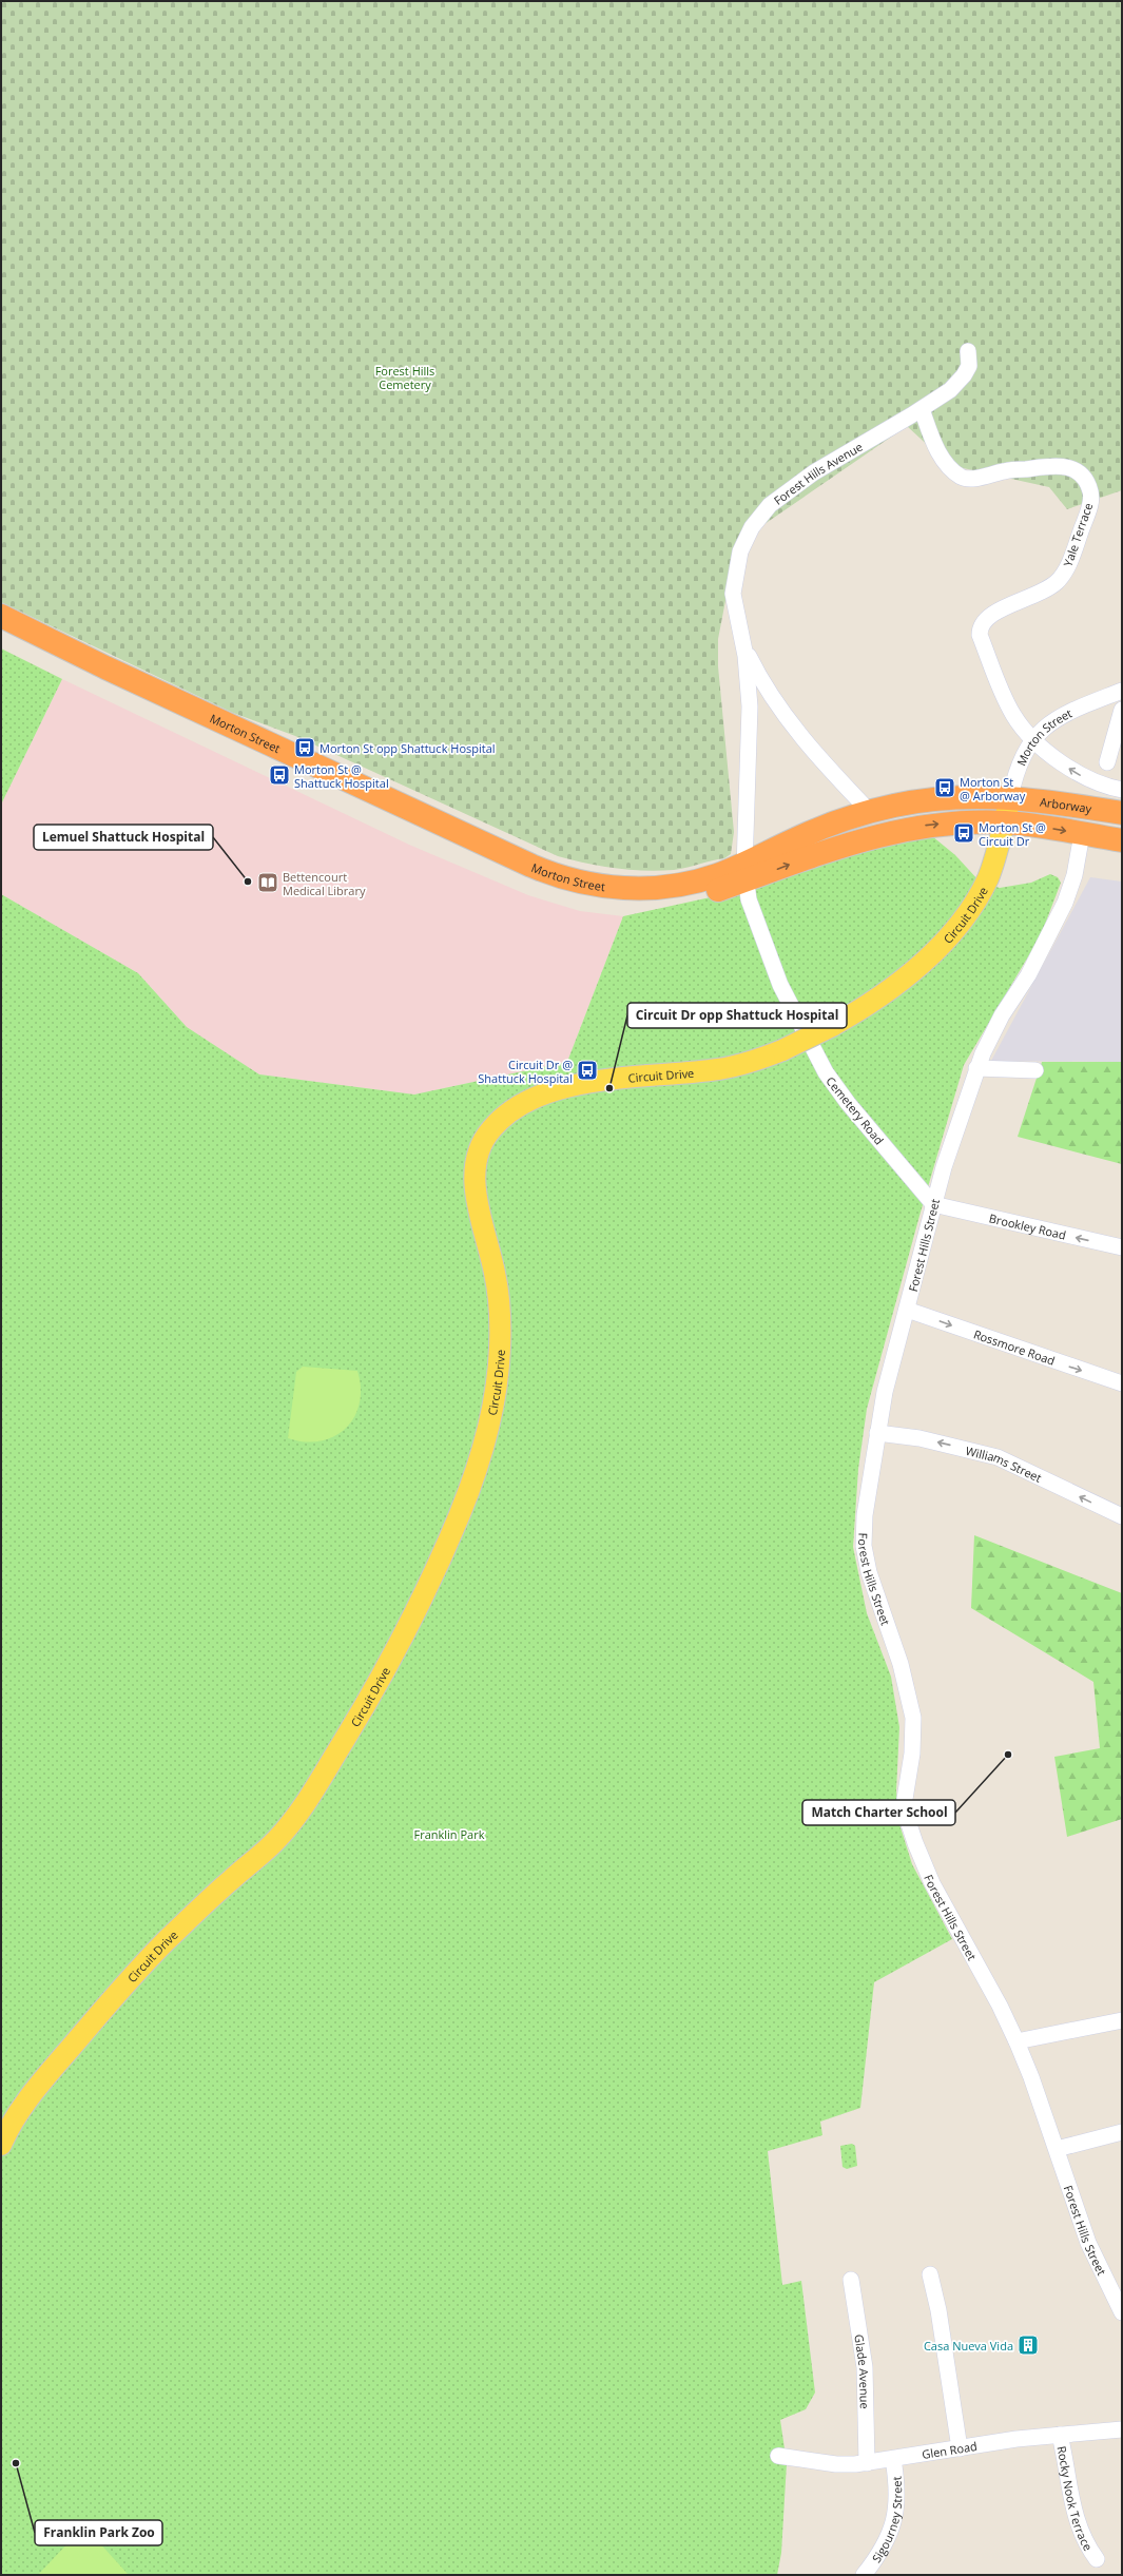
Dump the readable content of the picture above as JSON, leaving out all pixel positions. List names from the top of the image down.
{
  "streets": {
    "highway": ["Morton Street", "Arborway"],
    "main road": ["Circuit Drive"],
    "street": [
      "Forest Hills Avenue",
      "Yale Terrace",
      "Cemetery Road",
      "Brookley Road",
      "Forest Hills Street",
      "Rossmore Road",
      "Williams Street",
      "Glade Avenue",
      "Glen Road",
      "Rocky Nook Terrace",
      "Sigourney Street"
    ]
  },
  "crossings": [
    ["Forest Hills Avenue", "Yale Terrace"],
    ["Forest Hills Avenue", "Morton Street"],
    ["Forest Hills Avenue", "Cemetery Road"],
    ["Yale Terrace", "Morton Street"],
    ["Morton Street", "Arborway"],
    ["Morton Street", "Circuit Drive"],
    ["Morton Street", "Cemetery Road"],
    ["Arborway", "Circuit Drive"],
    ["Cemetery Road", "Brookley Road"],
    ["Cemetery Road", "Forest Hills Street"],
    ["Brookley Road", "Forest Hills Street"],
    ["Forest Hills Street", "Rossmore Road"],
    ["Forest Hills Street", "Williams Street"],
    ["Glade Avenue", "Glen Road"],
    ["Glen Road", "Rocky Nook Terrace"],
    ["Glen Road", "Sigourney Street"]
  ],
  "one_way": ["Brookley Road", "Rossmore Road", "Williams Street"],
  "parks": ["Forest Hills Cemetery", "Franklin Park"],
  "places": {
    "bus stop": [
      "Morton St opp Shattuck Hospital",
      "Morton St @ Shattuck Hospital",
      "Morton St @ Arborway",
      "Morton St @ Circuit Dr",
      "Circuit Dr @ Shattuck Hospital"
    ],
    "other": [
      "Lemuel Shattuck Hospital",
      "Circuit Dr opp Shattuck Hospital",
      "Match Charter School",
      "Franklin Park Zoo"
    ],
    "library": ["Bettencourt Medical Library"],
    "building": ["Casa Nueva Vida"]
  }
}
